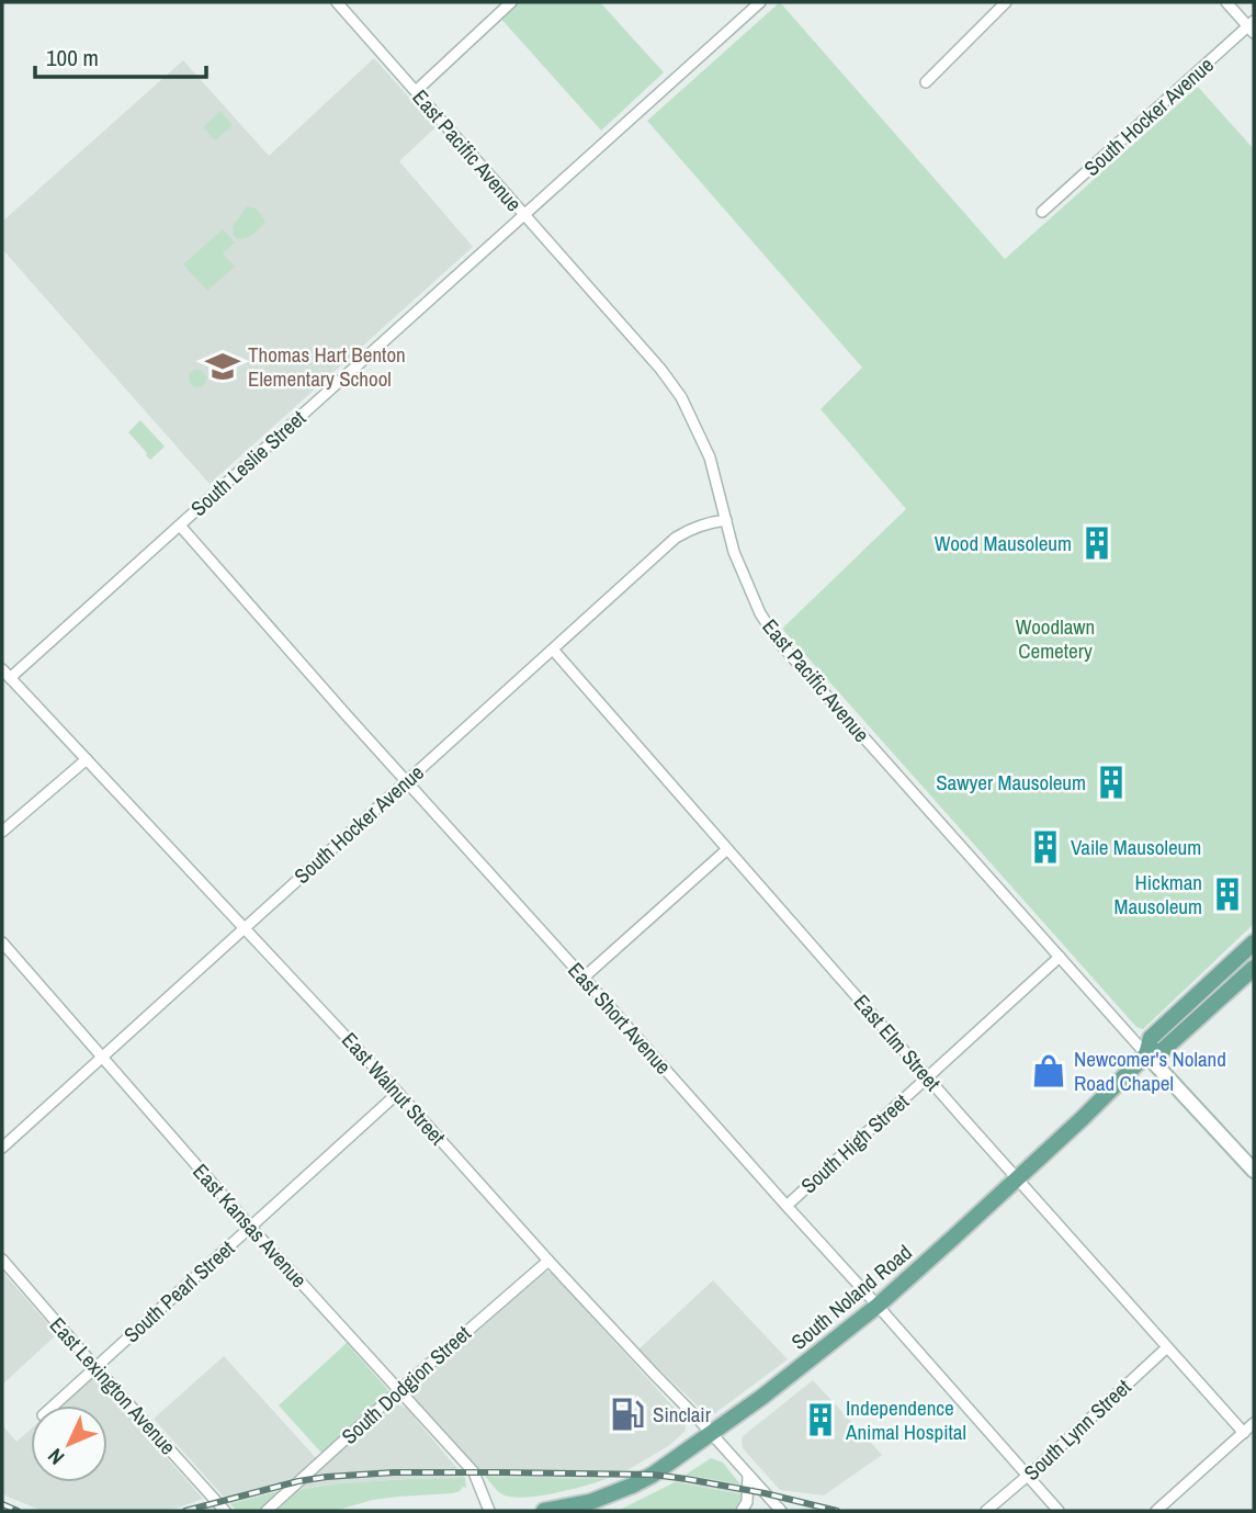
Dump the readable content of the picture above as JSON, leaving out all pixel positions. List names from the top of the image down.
{
  "streets": {
    "main road": ["South Noland Road"],
    "street": [
      "South Hocker Avenue",
      "East Pacific Avenue",
      "South Leslie Street",
      "East Short Avenue",
      "East Elm Street",
      "East Walnut Street",
      "South High Street",
      "East Kansas Avenue",
      "South Pearl Street",
      "South Dodgion Street",
      "East Lexington Avenue",
      "South Lynn Street"
    ]
  },
  "crossings": [
    ["South Hocker Avenue", "East Pacific Avenue"],
    ["South Hocker Avenue", "East Short Avenue"],
    ["South Hocker Avenue", "East Elm Street"],
    ["South Hocker Avenue", "East Walnut Street"],
    ["South Hocker Avenue", "East Kansas Avenue"],
    ["East Pacific Avenue", "South Leslie Street"],
    ["East Pacific Avenue", "South High Street"],
    ["East Pacific Avenue", "South Noland Road"],
    ["South Leslie Street", "East Short Avenue"],
    ["South Leslie Street", "East Walnut Street"],
    ["East Short Avenue", "South High Street"],
    ["East Short Avenue", "South Noland Road"],
    ["East Short Avenue", "South Lynn Street"],
    ["East Elm Street", "South High Street"],
    ["East Elm Street", "South Noland Road"],
    ["East Elm Street", "South Lynn Street"],
    ["East Walnut Street", "South Pearl Street"],
    ["East Walnut Street", "South Noland Road"],
    ["East Walnut Street", "South Dodgion Street"],
    ["East Kansas Avenue", "South Pearl Street"],
    ["East Kansas Avenue", "South Dodgion Street"],
    ["South Pearl Street", "East Lexington Avenue"]
  ],
  "parks": ["Woodlawn Cemetery"],
  "places": {
    "school or university": ["Thomas Hart Benton Elementary School"],
    "building": [
      "Wood Mausoleum",
      "Sawyer Mausoleum",
      "Vaile Mausoleum",
      "Hickman Mausoleum",
      "Independence Animal Hospital"
    ],
    "shop": ["Newcomer's Noland Road Chapel"],
    "fuel station": ["Sinclair"]
  },
  "scale_bar": "100 m",
  "north": "bottom left"
}
